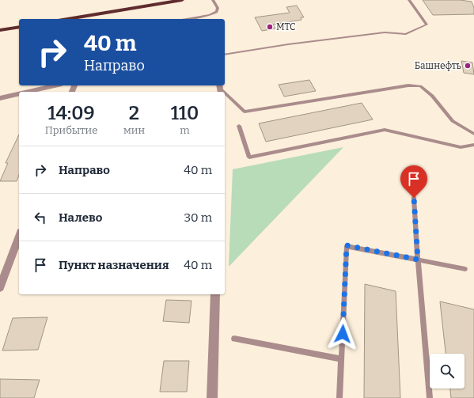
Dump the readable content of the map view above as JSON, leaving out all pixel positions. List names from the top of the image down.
{
  "places": ["МТС", "Башнефть"],
  "page": {
    "turn": ["40 m", "Направо"],
    "eta": [
      "14:09",
      "Прибытие",
      "2",
      "мин",
      "110",
      "m"
    ],
    "list": [
      {
        "name": "Направо",
        "value": "40 m"
      },
      {
        "name": "Налево",
        "value": "30 m"
      },
      {
        "name": "Пункт назначения",
        "value": "40 m"
      }
    ]
  }
}
